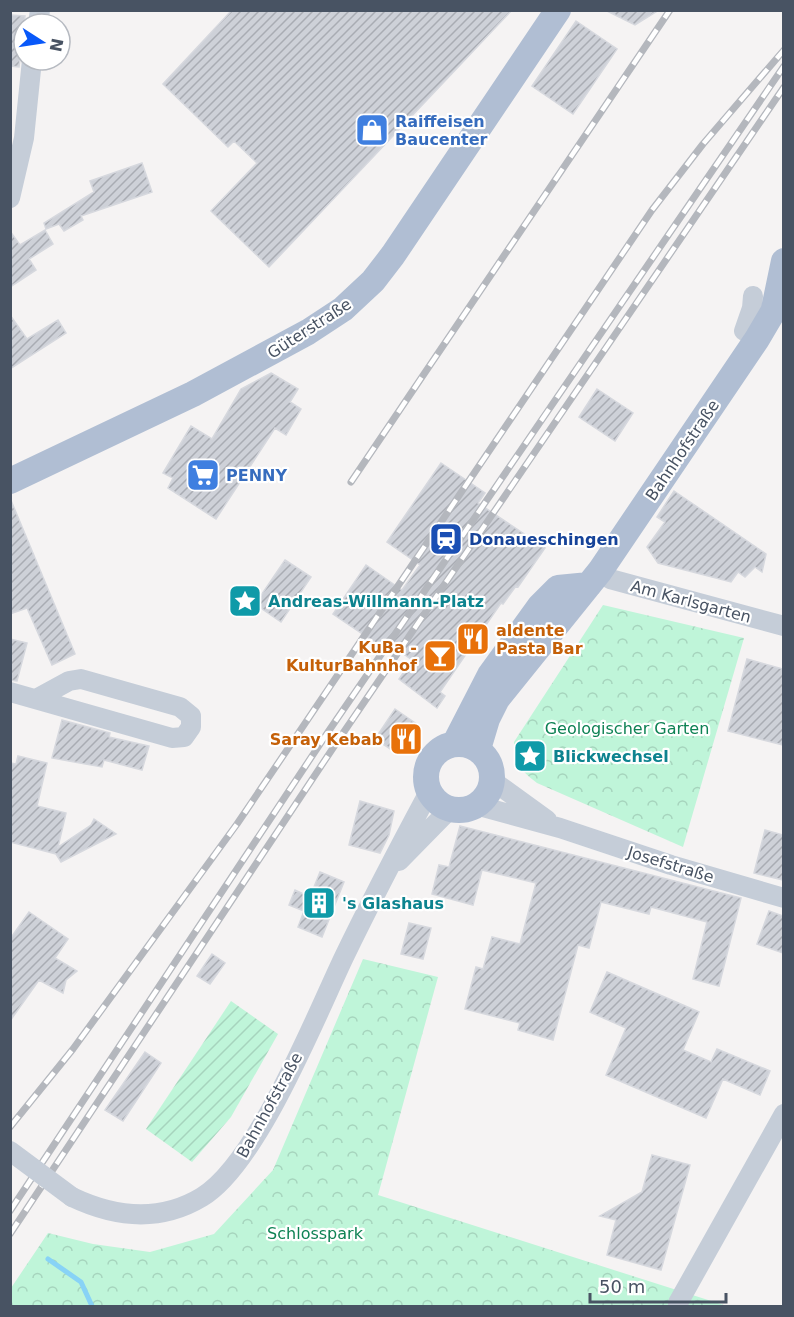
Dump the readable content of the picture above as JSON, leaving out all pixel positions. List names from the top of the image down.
{
  "streets": {
    "main road": ["Güterstraße", "Bahnhofstraße"],
    "street": ["Am Karlsgarten", "Josefstraße"]
  },
  "crossings": [
    ["Bahnhofstraße", "Am Karlsgarten"],
    ["Bahnhofstraße", "Josefstraße"]
  ],
  "parks": ["Geologischer Garten", "Schlosspark"],
  "places": {
    "shop": ["Raiffeisen Baucenter"],
    "supermarket": ["PENNY"],
    "station": ["Donaueschingen"],
    "place": ["Andreas-Willmann-Platz", "Blickwechsel"],
    "restaurant": ["aldente Pasta Bar", "Saray Kebab"],
    "bar": ["KuBa - KulturBahnhof"],
    "building": ["'s Glashaus"]
  },
  "scale_bar": "50 m",
  "north": "right"
}
